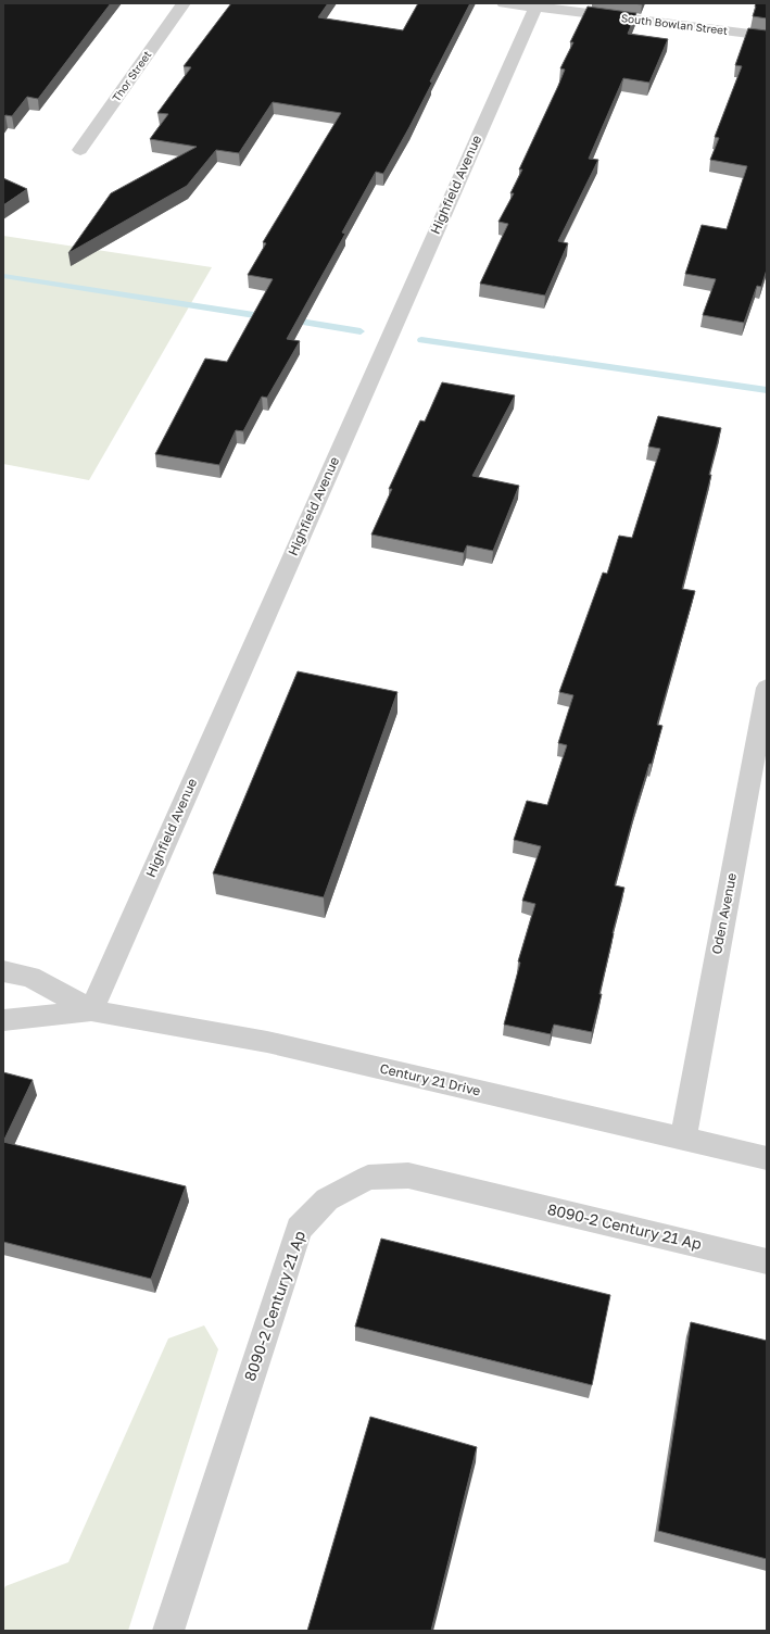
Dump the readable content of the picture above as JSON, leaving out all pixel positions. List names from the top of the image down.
{
  "streets": {
    "street": [
      "South Bowlan Street",
      "Thor Street",
      "Highfield Avenue",
      "Oden Avenue",
      "Century 21 Drive",
      "8090-2 Century 21 Ap"
    ]
  },
  "crossings": [
    ["South Bowlan Street", "Highfield Avenue"],
    ["Highfield Avenue", "Century 21 Drive"],
    ["Oden Avenue", "Century 21 Drive"]
  ]
}
